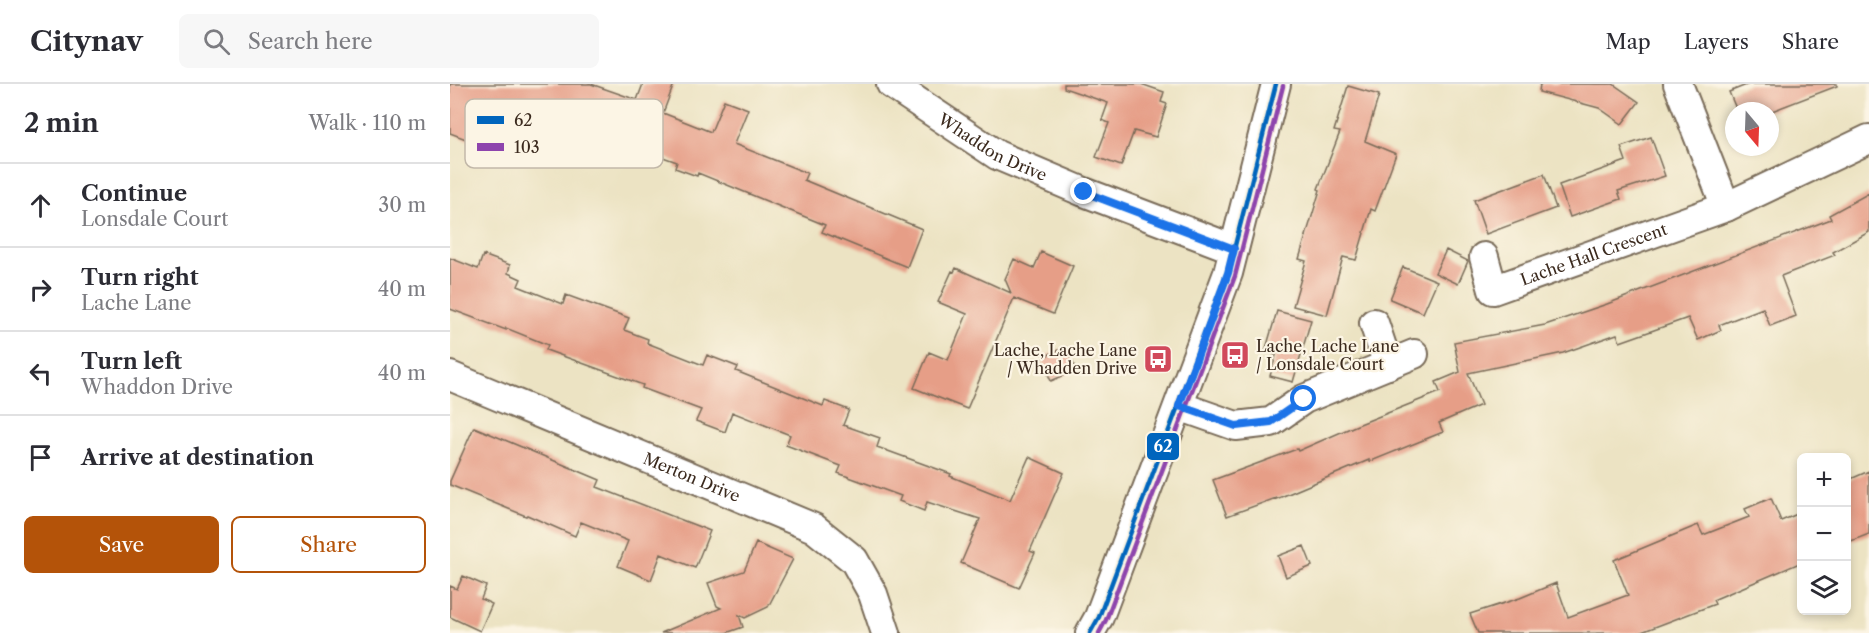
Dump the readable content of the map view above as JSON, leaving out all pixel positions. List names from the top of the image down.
{
  "streets": {
    "street": ["Whaddon Drive", "Lache Hall Crescent", "Merton Drive"]
  },
  "places": {
    "bus stop": ["Lache, Lache Lane / Lonsdale Court", "Lache, Lache Lane / Whadden Drive"]
  },
  "lines": ["transit line 62", "transit line 103"],
  "legend": ["62", "103"],
  "north": "bottom",
  "page": {
    "header": "Citynav",
    "search": "Search here",
    "nav": ["Map", "Layers", "Share"],
    "heading": ["2 min", "Walk · 110 m"],
    "list": [
      ["Continue", "Lonsdale Court", "30 m"],
      ["Turn right", "Lache Lane", "40 m"],
      ["Turn left", "Whaddon Drive", "40 m"],
      "Arrive at destination"
    ],
    "map_buttons": ["+", "−"],
    "buttons": ["Save", "Share"]
  }
}
